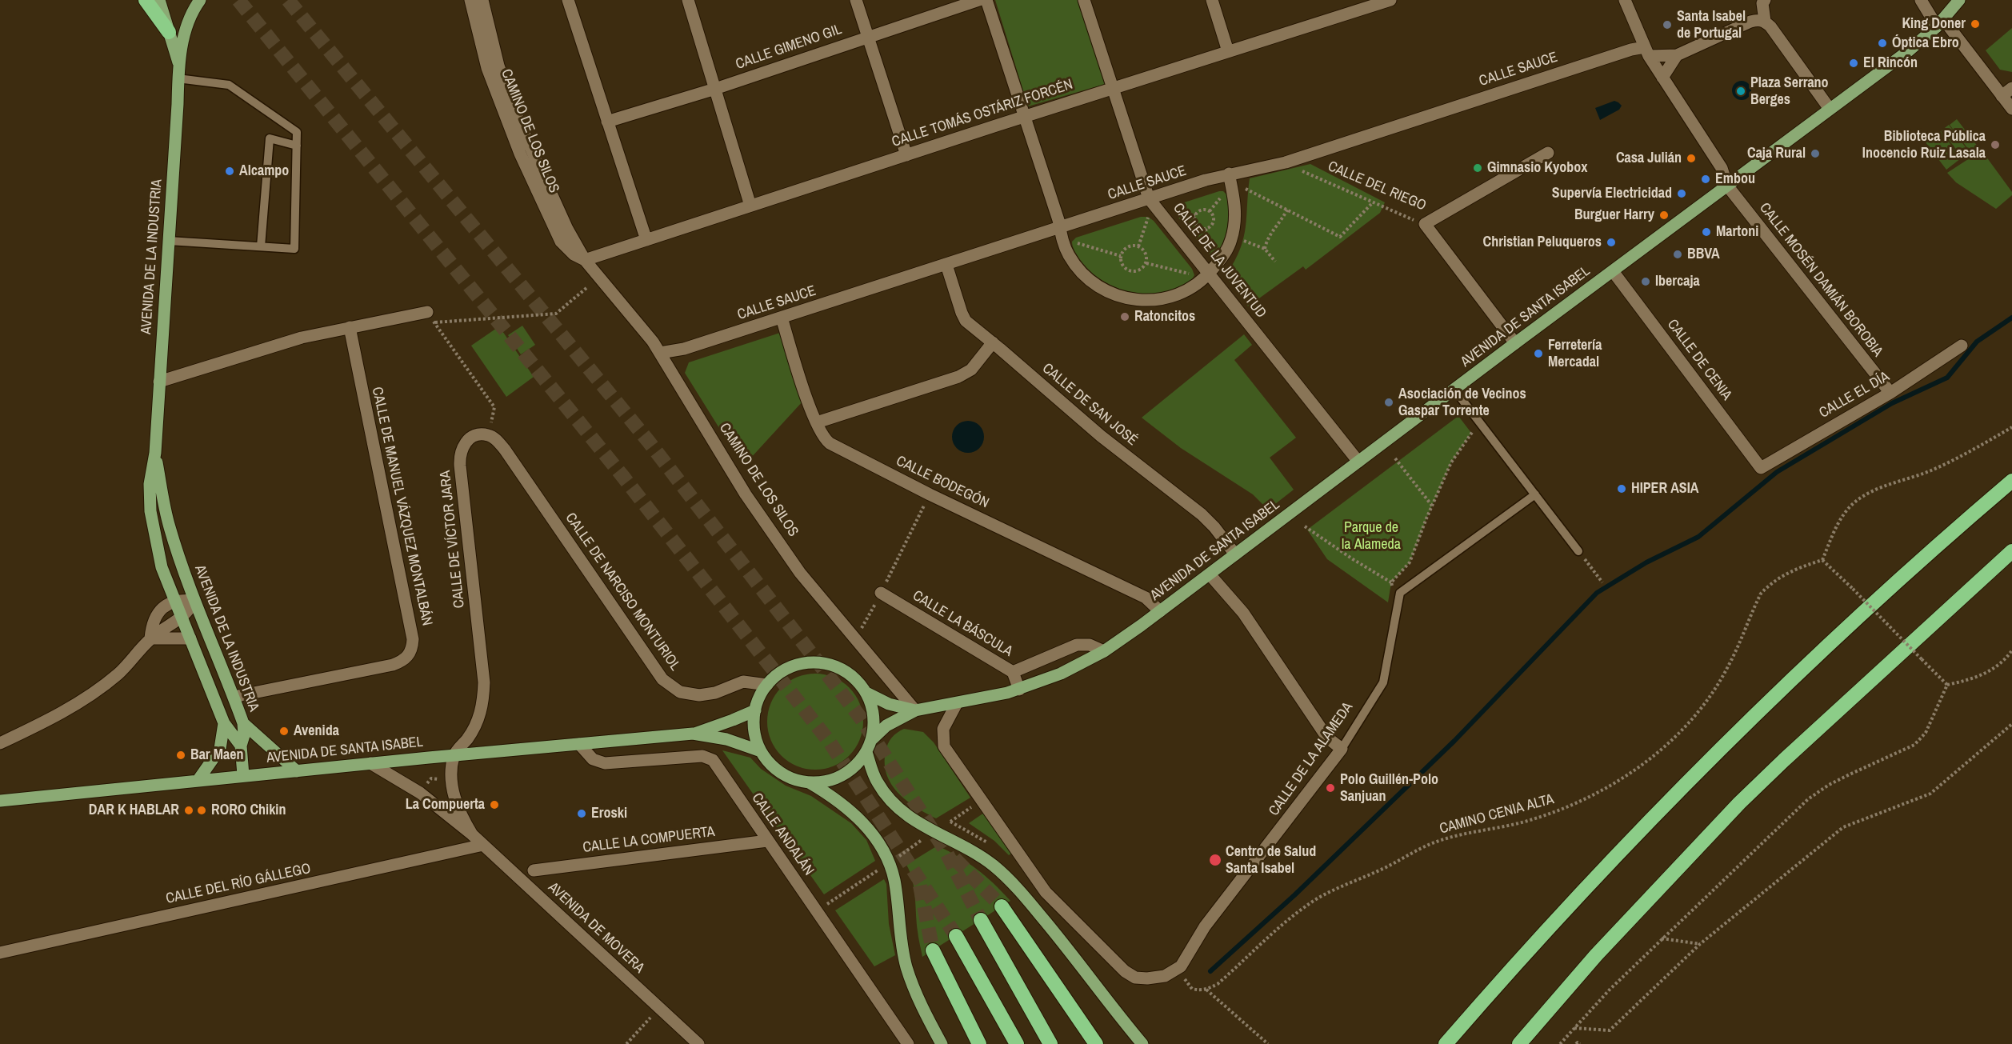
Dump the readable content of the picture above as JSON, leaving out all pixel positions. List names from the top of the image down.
{
  "streets": {
    "main road": ["AVENIDA DE LA INDUSTRIA", "AVENIDA DE SANTA ISABEL"],
    "street": [
      "CALLE GIMENO GIL",
      "CALLE SAUCE",
      "CALLE TOMÁS OSTÁRIZ FORCÉN",
      "CAMINO DE LOS SILOS",
      "CALLE DEL RIEGO",
      "CALLE DE LA JUVENTUD",
      "CALLE MOSÉN DAMIÁN BOROBIA",
      "CALLE DE CENIA",
      "CALLE EL DÍA",
      "CALLE DE SAN JOSÉ",
      "CALLE BODEGÓN",
      "CALLE DE MANUEL VÁZQUEZ MONTALBÁN",
      "CALLE DE VÍCTOR JARA",
      "CALLE DE NARCISO MONTURIOL",
      "CALLE LA BÁSCULA",
      "CALLE DE LA ALAMEDA",
      "CALLE ANDALÁN",
      "CALLE LA COMPUERTA",
      "CALLE DEL RÍO GÁLLEGO",
      "AVENIDA DE MOVERA"
    ],
    "path": ["CAMINO CENIA ALTA"]
  },
  "crossings": [
    ["CALLE SAUCE", "CAMINO DE LOS SILOS"],
    ["CALLE SAUCE", "CALLE DEL RIEGO"],
    ["CALLE SAUCE", "CALLE DE LA JUVENTUD"],
    ["CALLE SAUCE", "CALLE DE SAN JOSÉ"],
    ["CALLE SAUCE", "CALLE BODEGÓN"],
    ["CALLE TOMÁS OSTÁRIZ FORCÉN", "CAMINO DE LOS SILOS"],
    ["CALLE TOMÁS OSTÁRIZ FORCÉN", "CALLE DE LA JUVENTUD"],
    ["CAMINO DE LOS SILOS", "AVENIDA DE SANTA ISABEL"],
    ["CALLE DEL RIEGO", "AVENIDA DE SANTA ISABEL"],
    ["AVENIDA DE LA INDUSTRIA", "AVENIDA DE SANTA ISABEL"],
    ["AVENIDA DE LA INDUSTRIA", "CALLE DE MANUEL VÁZQUEZ MONTALBÁN"],
    ["CALLE DE LA JUVENTUD", "AVENIDA DE SANTA ISABEL"],
    ["CALLE MOSÉN DAMIÁN BOROBIA", "AVENIDA DE SANTA ISABEL"],
    ["CALLE MOSÉN DAMIÁN BOROBIA", "CALLE EL DÍA"],
    ["AVENIDA DE SANTA ISABEL", "CALLE DE CENIA"],
    ["AVENIDA DE SANTA ISABEL", "CALLE DE SAN JOSÉ"],
    ["AVENIDA DE SANTA ISABEL", "CALLE BODEGÓN"],
    ["AVENIDA DE SANTA ISABEL", "CALLE DE VÍCTOR JARA"],
    ["AVENIDA DE SANTA ISABEL", "CALLE DE NARCISO MONTURIOL"],
    ["AVENIDA DE SANTA ISABEL", "CALLE LA BÁSCULA"],
    ["AVENIDA DE SANTA ISABEL", "CALLE ANDALÁN"],
    ["AVENIDA DE SANTA ISABEL", "AVENIDA DE MOVERA"],
    ["CALLE DE CENIA", "CALLE EL DÍA"],
    ["CALLE DE VÍCTOR JARA", "CALLE DE NARCISO MONTURIOL"],
    ["CALLE DE VÍCTOR JARA", "AVENIDA DE MOVERA"],
    ["CALLE ANDALÁN", "CALLE LA COMPUERTA"],
    ["CALLE DEL RÍO GÁLLEGO", "AVENIDA DE MOVERA"]
  ],
  "parks": ["Parque de la Alameda"],
  "places": [
    "King Doner",
    "Santa Isabel de Portugal",
    "Óptica Ebro",
    "El Rincón",
    "Plaza Serrano Berges",
    "Biblioteca Pública Inocencio Ruiz Lasala",
    "Caja Rural",
    "Casa Julián",
    "Gimnasio Kyobox",
    "Alcampo",
    "Embou",
    "Supervía Electricidad",
    "Burguer Harry",
    "Martoni",
    "Christian Peluqueros",
    "BBVA",
    "Ibercaja",
    "Ratoncitos",
    "Ferretería Mercadal",
    "Asociación de Vecinos Gaspar Torrente",
    "HIPER ASIA",
    "Avenida",
    "Bar Maen",
    "Polo Guillén-Polo Sanjuan",
    "La Compuerta",
    "DAR K HABLAR",
    "RORO Chikin",
    "Eroski",
    "Centro de Salud Santa Isabel"
  ]
}
